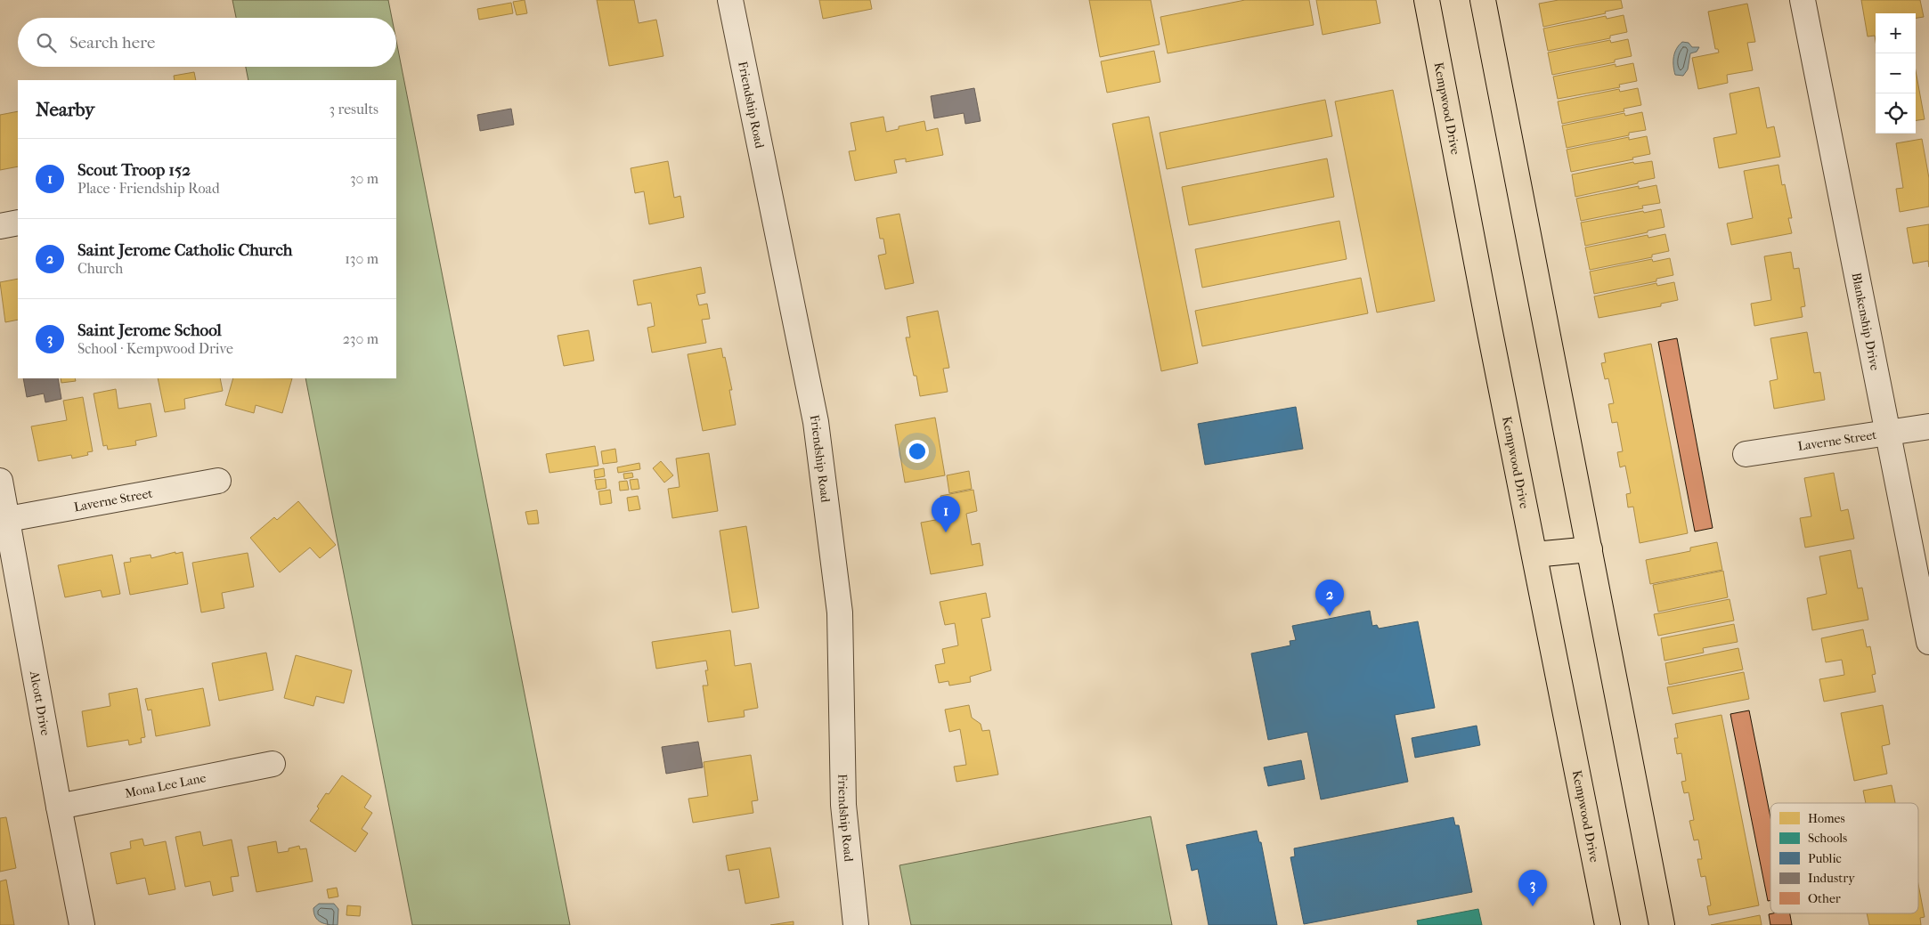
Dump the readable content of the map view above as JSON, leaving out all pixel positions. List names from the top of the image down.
{
  "streets": {
    "main road": ["Kempwood Drive"],
    "street": [
      "Friendship Road",
      "Blankenship Drive",
      "Laverne Street",
      "Alcott Drive",
      "Mona Lee Lane"
    ]
  },
  "crossings": [
    ["Blankenship Drive", "Laverne Street"],
    ["Laverne Street", "Alcott Drive"],
    ["Alcott Drive", "Mona Lee Lane"]
  ],
  "legend": [
    "Homes",
    "Schools",
    "Public",
    "Industry",
    "Other"
  ],
  "page": {
    "map_buttons": ["+", "−"],
    "search": "Search here",
    "heading": ["Nearby", "3 results"],
    "list": [
      {
        "mark": "1",
        "name": "Scout Troop 152",
        "note": "Place · Friendship Road",
        "value": "30 m"
      },
      {
        "mark": "2",
        "name": "Saint Jerome Catholic Church",
        "note": "Church",
        "value": "130 m"
      },
      {
        "mark": "3",
        "name": "Saint Jerome School",
        "note": "School · Kempwood Drive",
        "value": "230 m"
      }
    ],
    "pins": ["1", "2", "3"]
  }
}
